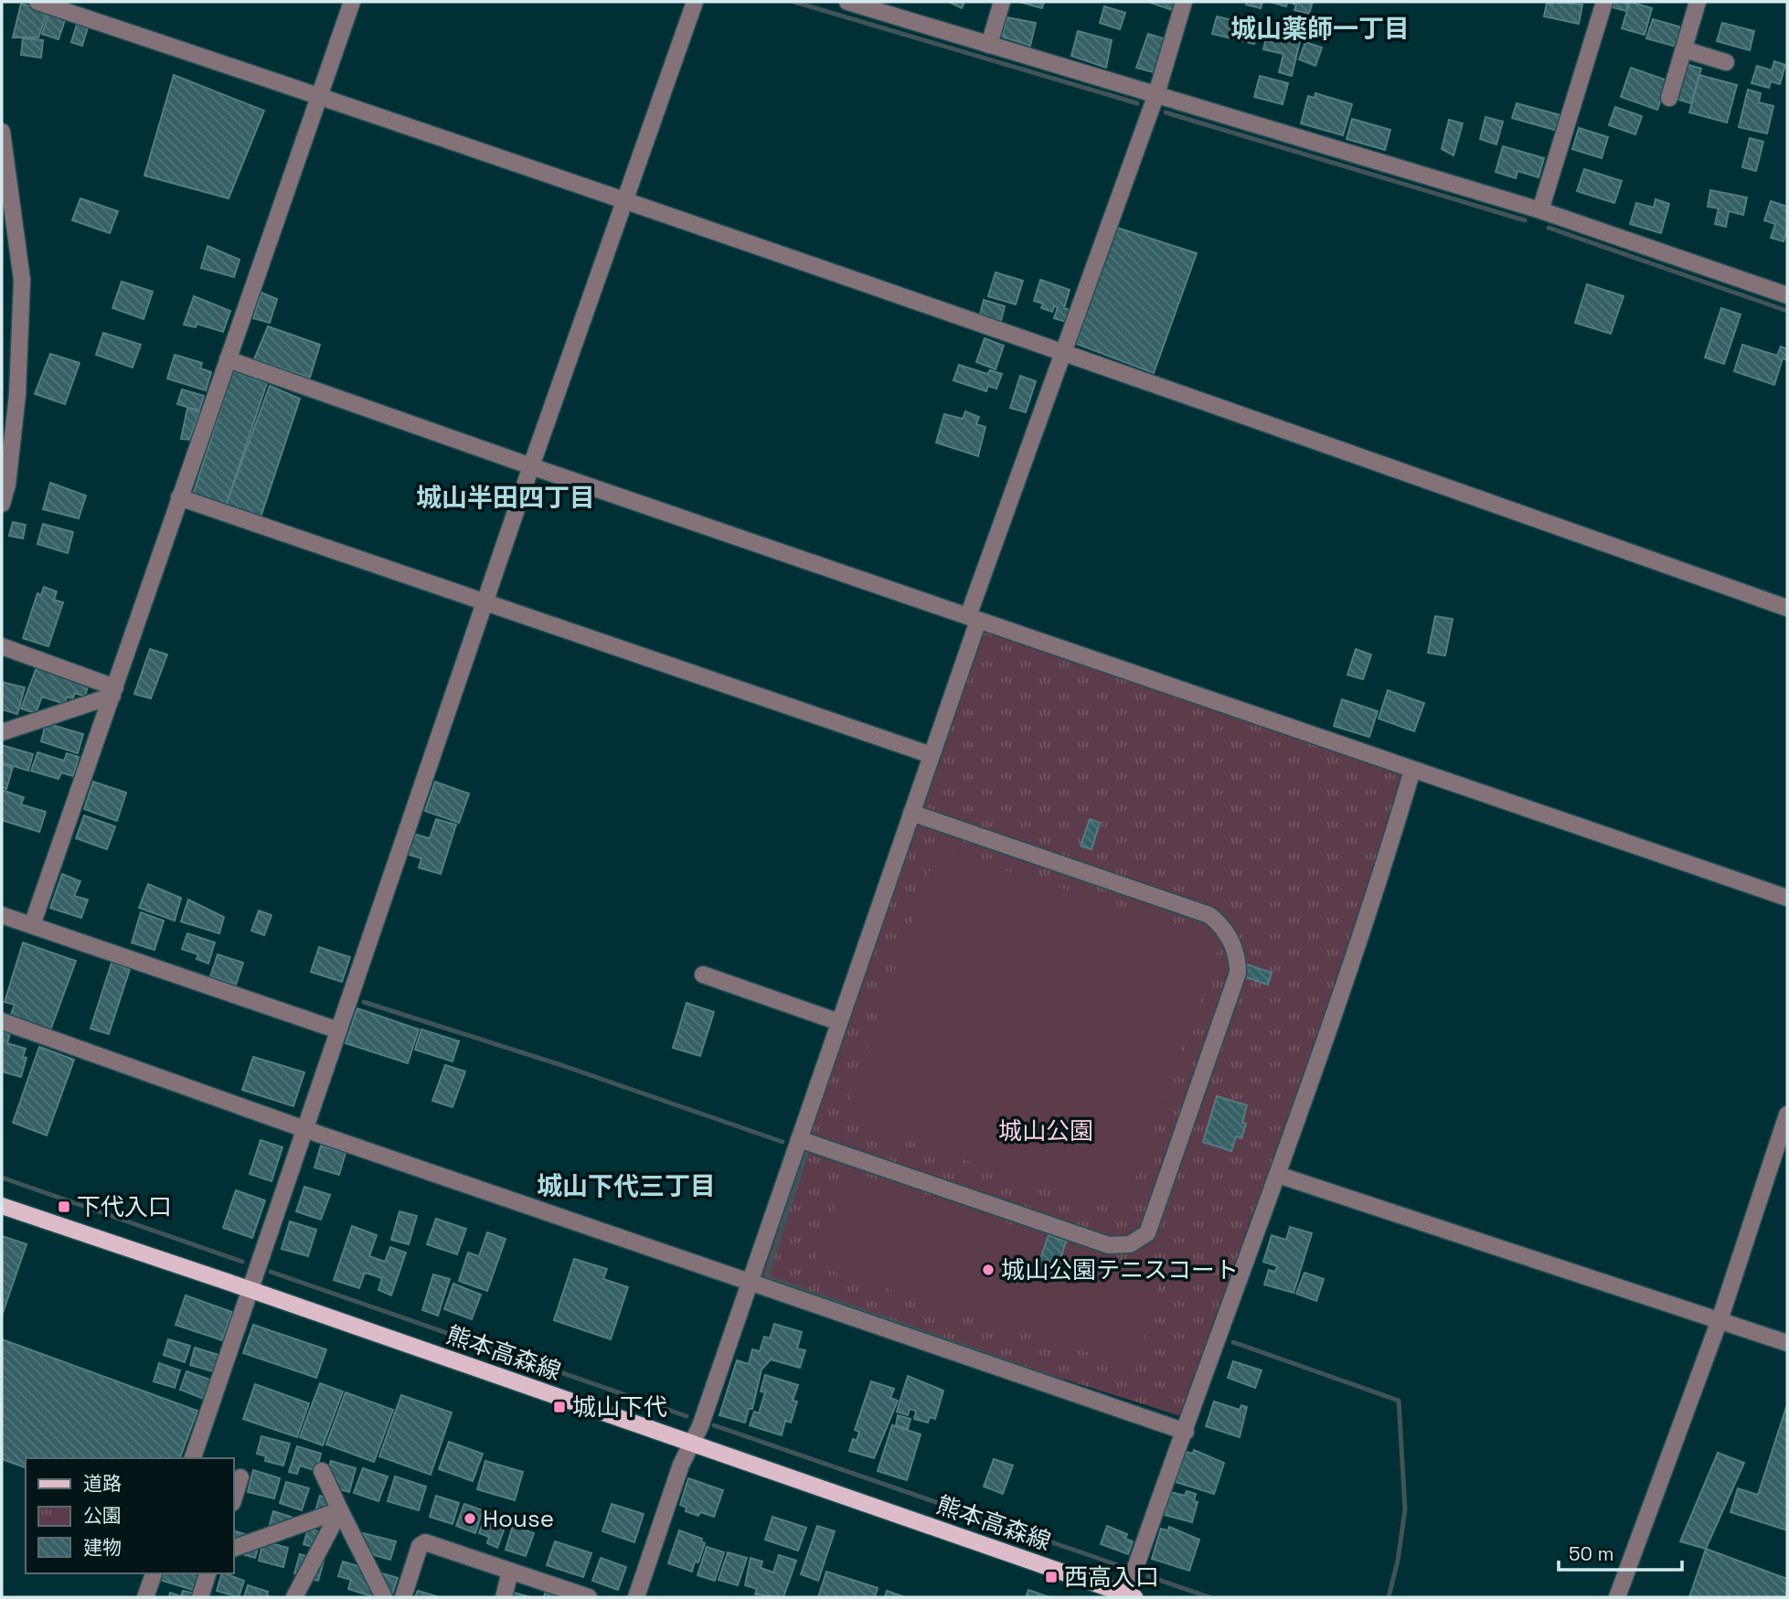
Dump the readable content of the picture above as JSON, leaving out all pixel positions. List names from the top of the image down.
{
  "streets": {
    "main road": ["熊本高森線"]
  },
  "districts": ["城山薬師一丁目", "城山半田四丁目", "城山下代三丁目"],
  "parks": ["城山公園"],
  "places": {
    "transit": ["下代入口", "城山下代", "西高入口"],
    "other": ["城山公園テニスコート", "House"]
  },
  "legend": ["道路", "公園", "建物"],
  "scale_bar": "50 m"
}
